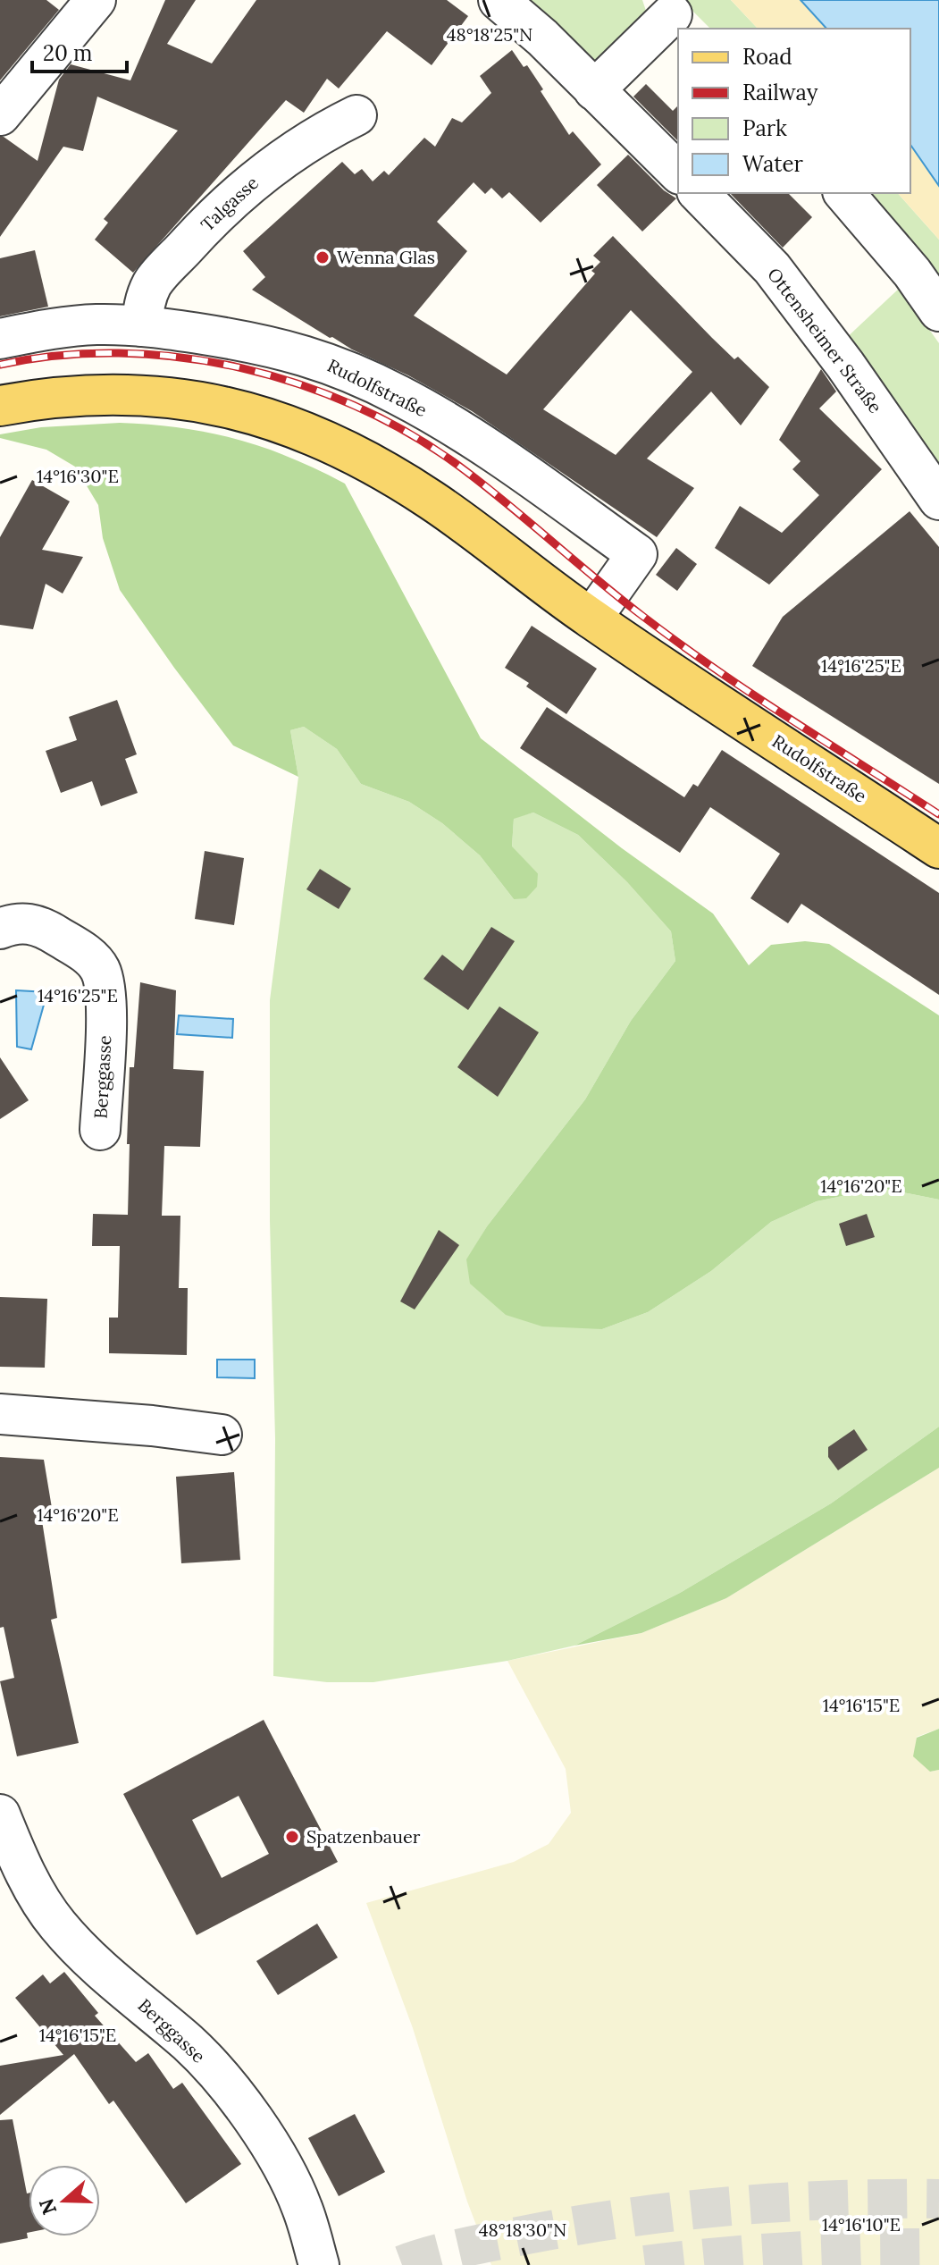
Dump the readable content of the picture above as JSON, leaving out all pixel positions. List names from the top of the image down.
{
  "streets": {
    "main road": ["Rudolfstraße"],
    "street": ["Talgasse", "Ottensheimer Straße", "Berggasse"]
  },
  "crossings": [
    ["Talgasse", "Rudolfstraße"]
  ],
  "places": ["Wenna Glas", "Spatzenbauer"],
  "legend": [
    "Road",
    "Railway",
    "Park",
    "Water"
  ],
  "scale_bar": "20 m",
  "north": "left",
  "coordinates": [
    "48°18'25\"N",
    "14°16'30\"E",
    "14°16'25\"E",
    "14°16'20\"E",
    "14°16'15\"E",
    "14°16'10\"E",
    "48°18'30\"N"
  ]
}
